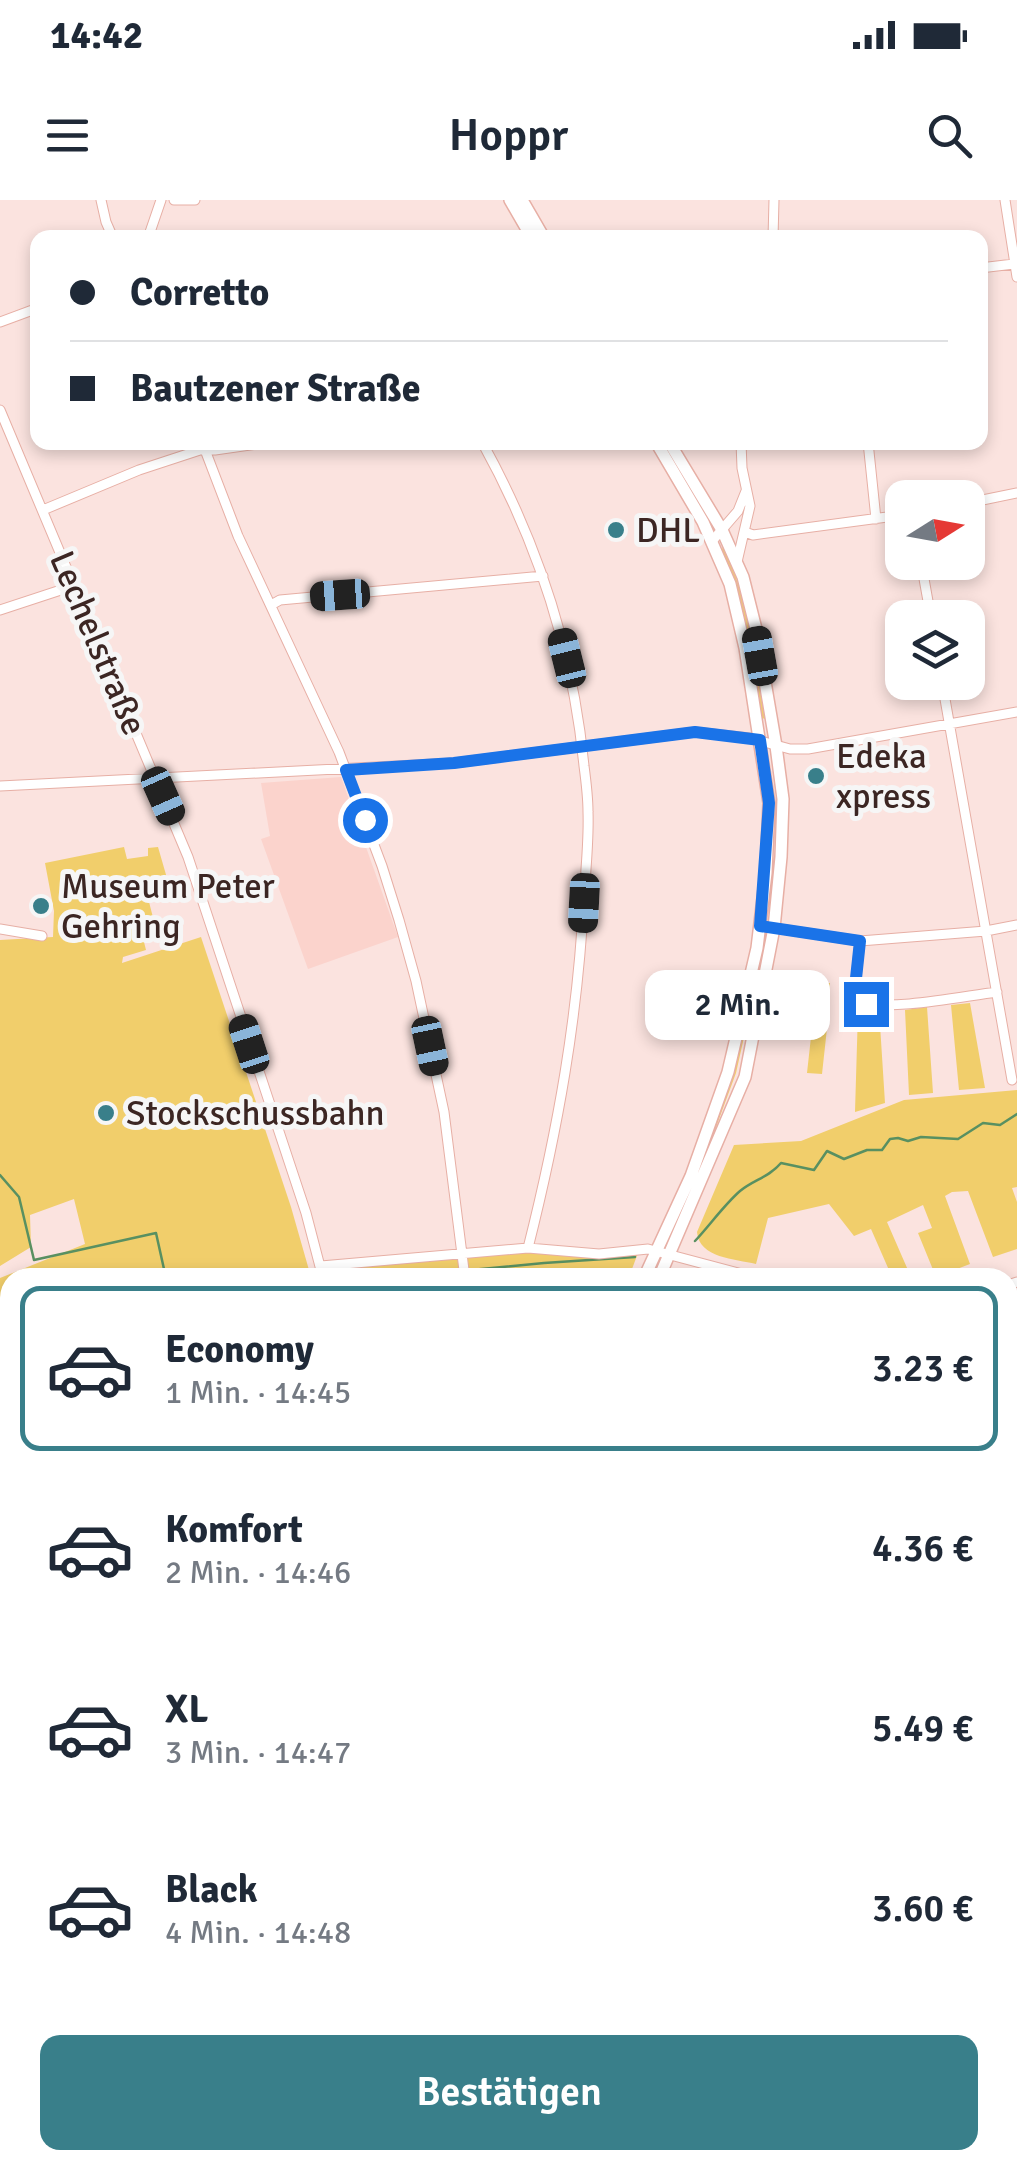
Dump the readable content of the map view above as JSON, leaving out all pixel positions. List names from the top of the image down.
{
  "streets": {
    "street": ["Lechelstraße"]
  },
  "places": [
    "DHL",
    "Edeka xpress",
    "Museum Peter Gehring",
    "Stockschussbahn"
  ],
  "north": "right",
  "page": {
    "status": "14:42",
    "header": "Hoppr",
    "banner": ["Corretto", "Bautzener Straße"],
    "bubble": "2 Min.",
    "list": [
      {
        "name": "Economy",
        "note": "1 Min. · 14:45",
        "value": "3.23 €"
      },
      {
        "name": "Komfort",
        "note": "2 Min. · 14:46",
        "value": "4.36 €"
      },
      {
        "name": "XL",
        "note": "3 Min. · 14:47",
        "value": "5.49 €"
      },
      {
        "name": "Black",
        "note": "4 Min. · 14:48",
        "value": "3.60 €"
      }
    ],
    "buttons": "Bestätigen"
  }
}
